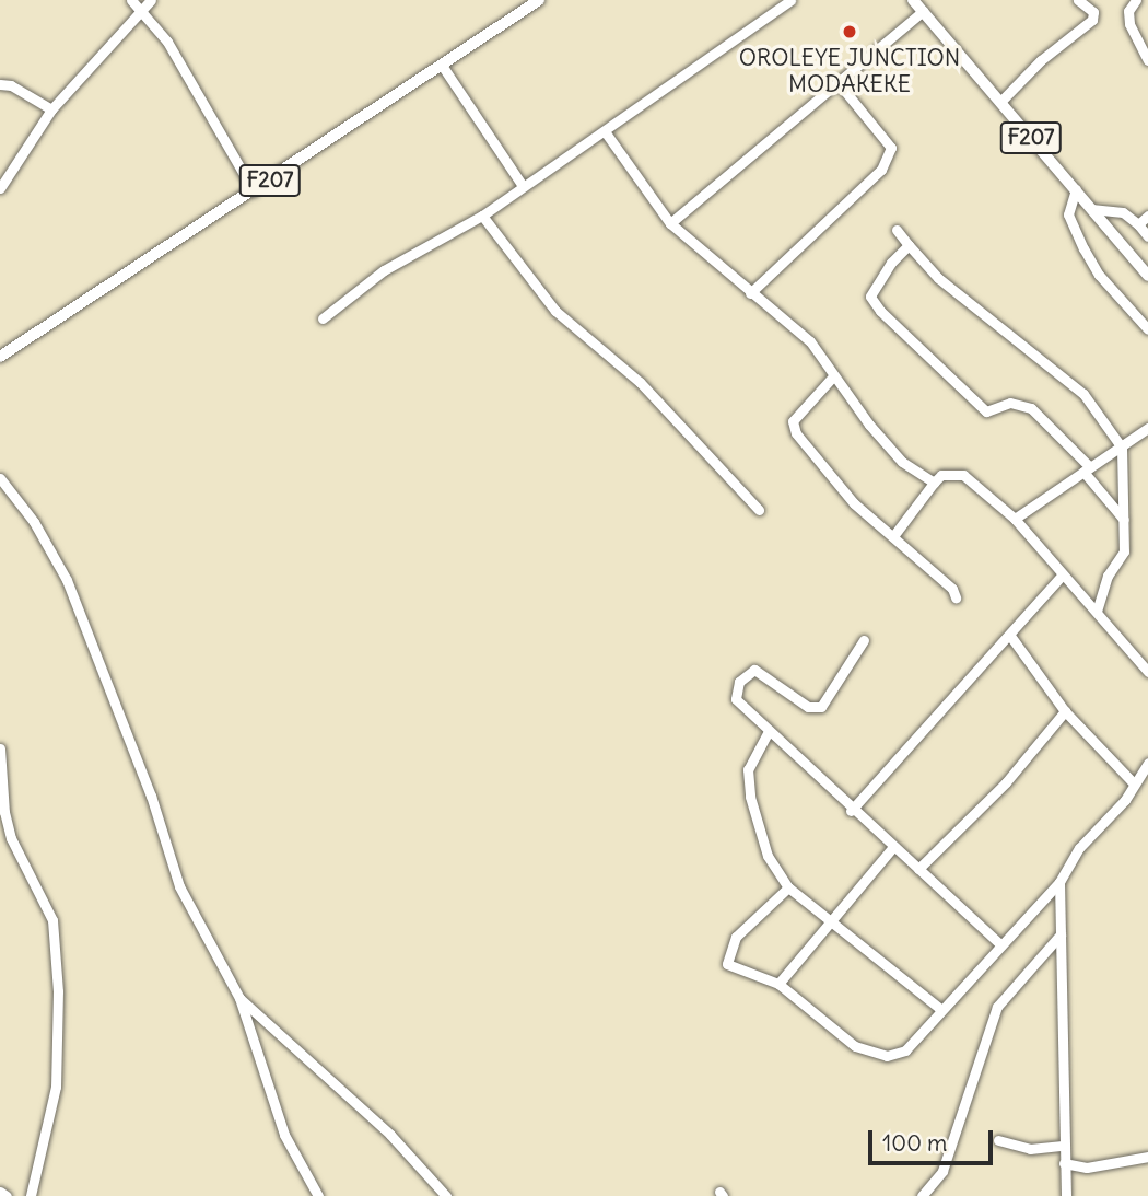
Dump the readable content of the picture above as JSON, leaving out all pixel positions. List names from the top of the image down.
{
  "streets": {
    "main road": ["F207"]
  },
  "places": ["OROLEYE JUNCTION MODAKEKE"],
  "scale_bar": "100 m"
}
